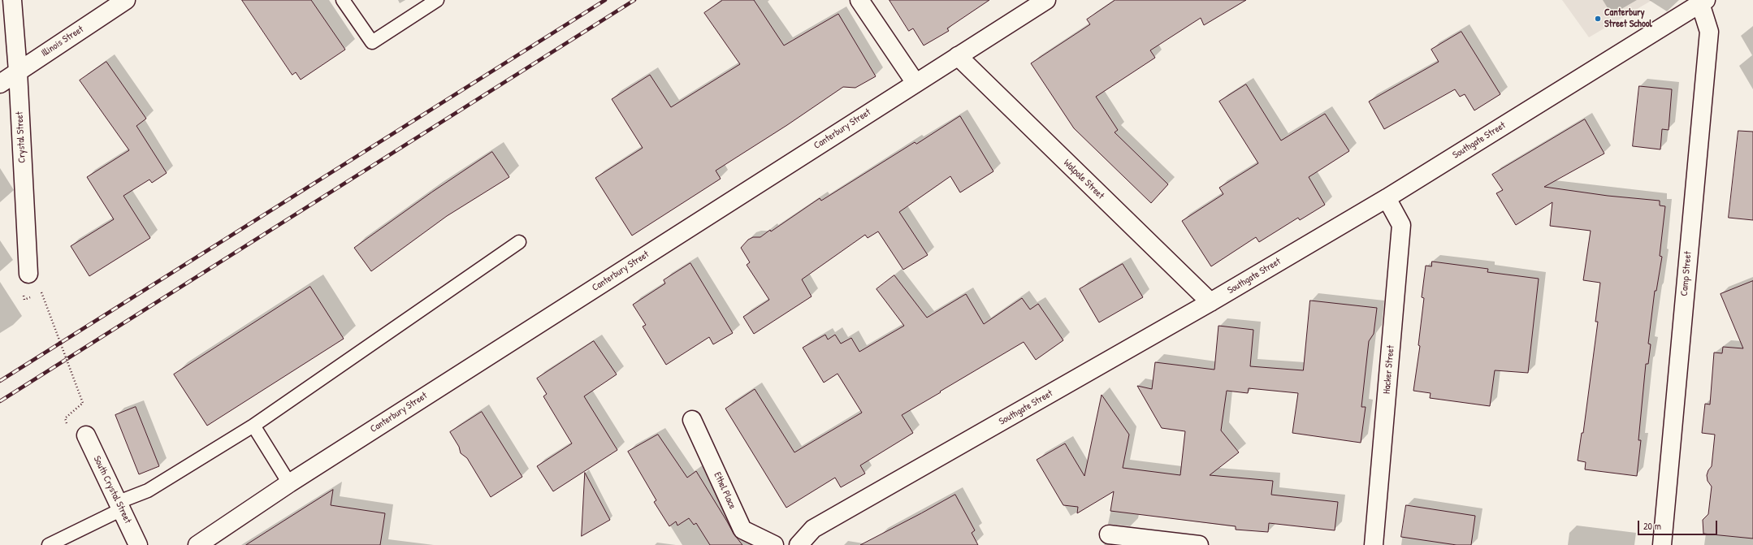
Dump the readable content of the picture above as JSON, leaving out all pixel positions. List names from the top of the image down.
{
  "streets": {
    "street": [
      "Illinois Street",
      "Canterbury Street",
      "Crystal Street",
      "Southgate Street",
      "Walpole Street",
      "Camp Street",
      "Hacker Street",
      "South Crystal Street",
      "Ethel Place"
    ]
  },
  "crossings": [
    ["Illinois Street", "Crystal Street"],
    ["Canterbury Street", "Walpole Street"],
    ["Southgate Street", "Walpole Street"],
    ["Southgate Street", "Camp Street"],
    ["Southgate Street", "Hacker Street"]
  ],
  "places": ["Canterbury Street School"],
  "scale_bar": "20 m"
}
